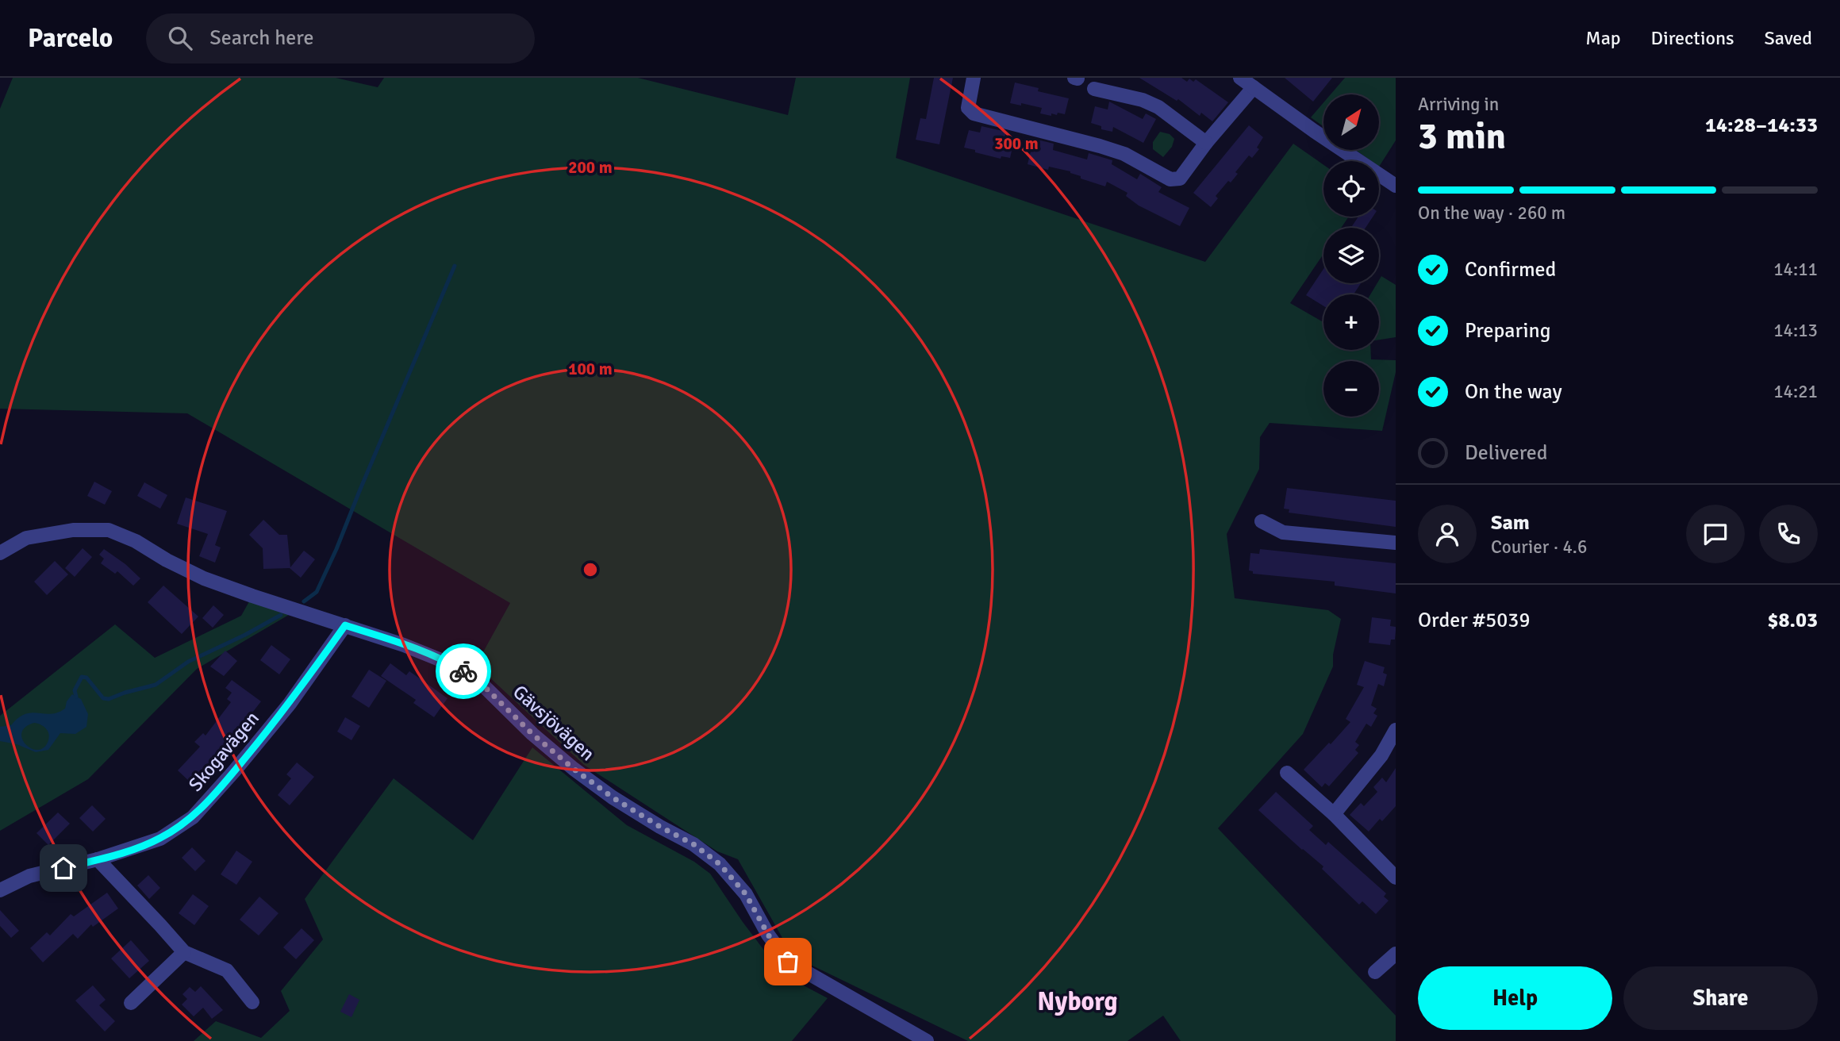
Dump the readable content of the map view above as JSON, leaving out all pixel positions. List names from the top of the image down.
{
  "streets": {
    "street": ["Gävsjövägen", "Skogavägen"]
  },
  "crossings": [
    ["Gävsjövägen", "Skogavägen"]
  ],
  "districts": ["Nyborg"],
  "north": "top right",
  "page": {
    "header": "Parcelo",
    "search": "Search here",
    "nav": ["Map", "Directions", "Saved"],
    "heading": ["3 min", "Arriving in", "14:28–14:33"],
    "panel": [
      "Sam",
      "Courier · 4.6",
      "Order #5039",
      "$8.03"
    ],
    "map_buttons": ["+", "−"],
    "bar": "On the way · 260 m",
    "list": [
      ["Confirmed", "14:11"],
      ["Preparing", "14:13"],
      ["On the way", "14:21"],
      "Delivered"
    ],
    "buttons": ["Help", "Share"]
  },
  "rings": ["300 m", "200 m", "100 m"]
}
